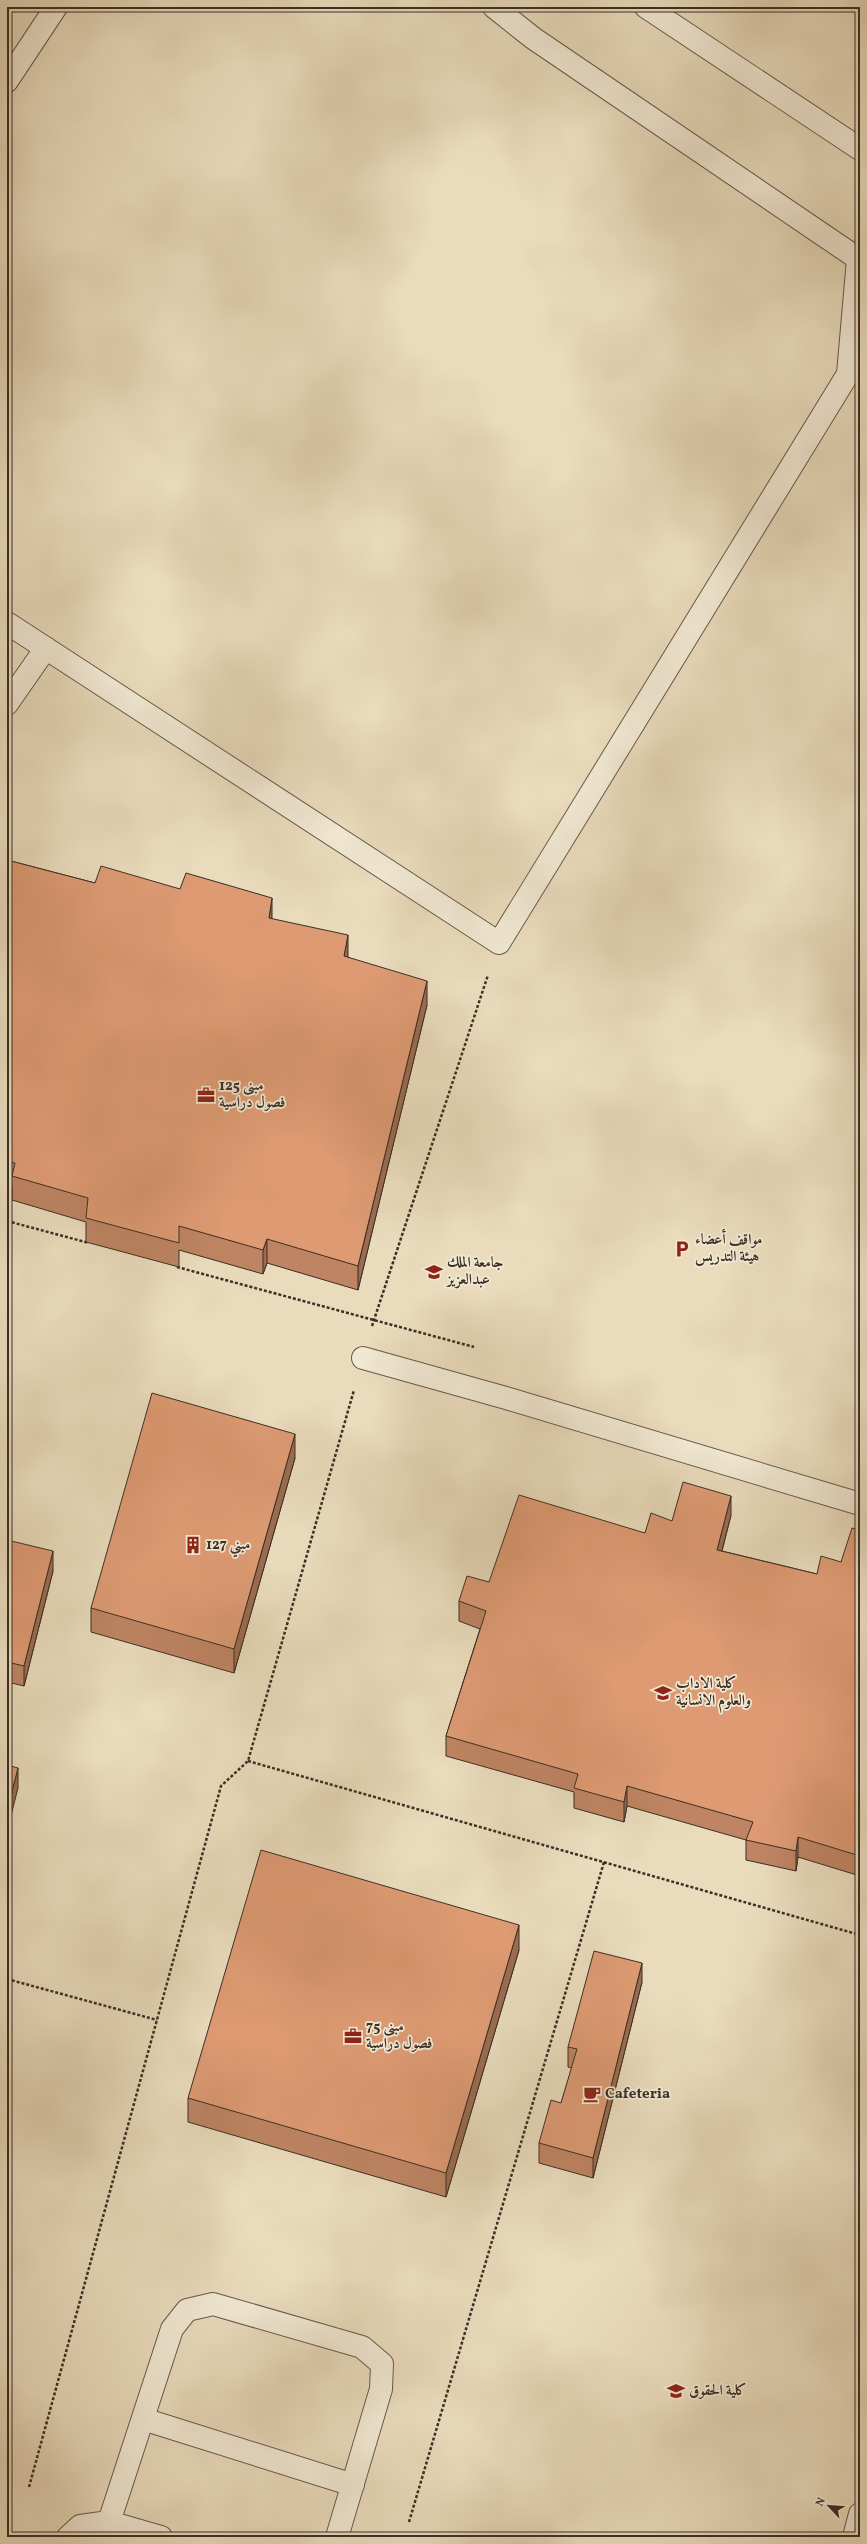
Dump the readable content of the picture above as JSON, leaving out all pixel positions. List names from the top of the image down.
{
  "places": {
    "office": ["مبنى 125 فصول دراسية", "مبنى 75 فصول دراسية"],
    "parking": ["مواقف أعضاء هيئة التدريس"],
    "school or university": ["جامعة الملك عبدالعزيز", "كلية الاداب والعلوم الانسانية", "كلية الحقوق"],
    "building": ["مبني 127"],
    "cafe": ["Cafeteria"]
  },
  "north": "top left"
}
